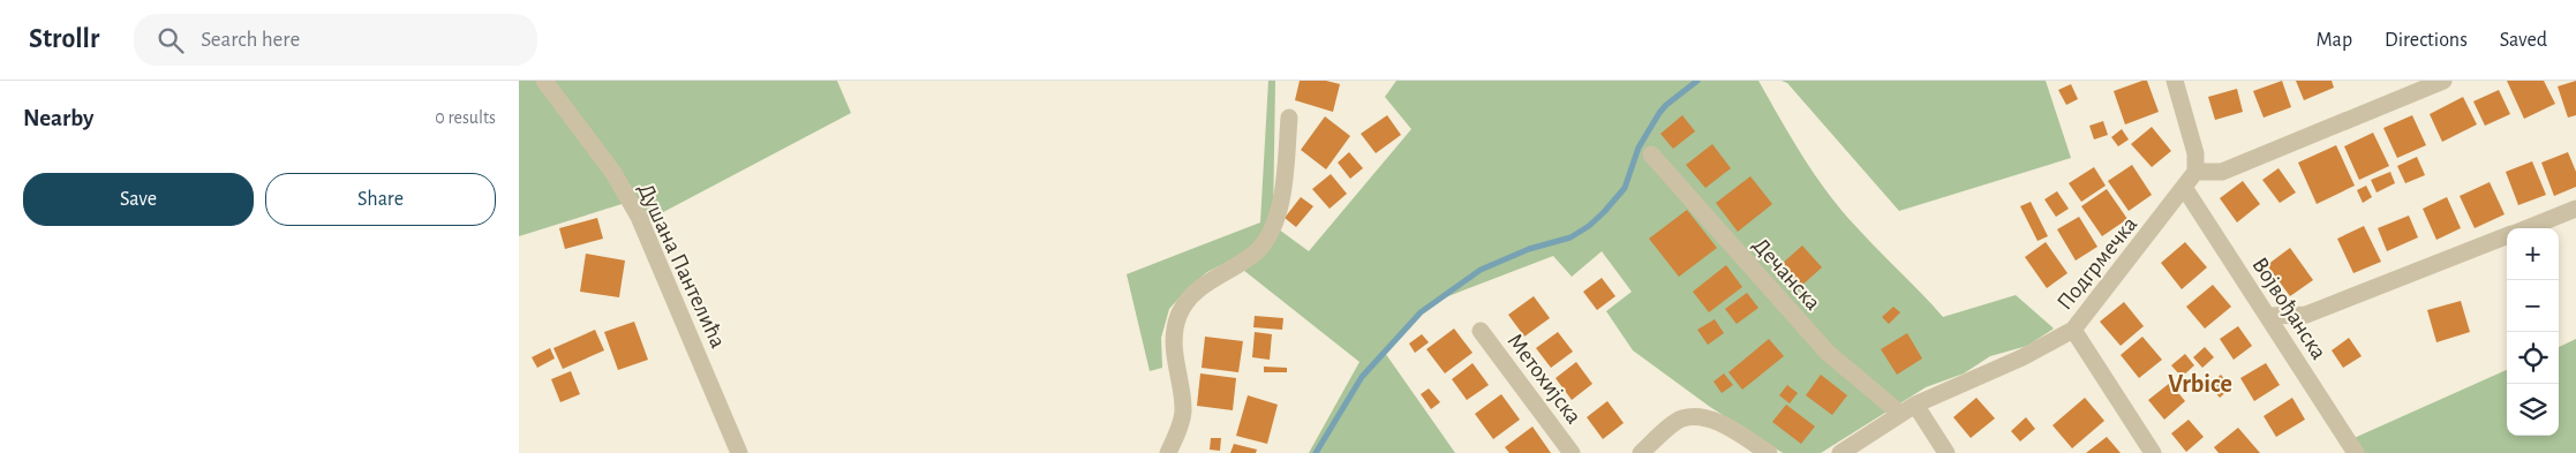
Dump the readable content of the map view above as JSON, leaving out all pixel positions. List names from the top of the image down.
{
  "streets": {
    "street": [
      "Подгрмечка",
      "Душана Пантелића",
      "Дечанска",
      "Војвођанска",
      "Метохијска"
    ]
  },
  "crossings": [
    ["Подгрмечка", "Дечанска"],
    ["Подгрмечка", "Војвођанска"]
  ],
  "districts": ["Vrbice"],
  "page": {
    "header": "Strollr",
    "search": "Search here",
    "nav": ["Map", "Directions", "Saved"],
    "heading": ["Nearby", "0 results"],
    "buttons": ["Save", "Share"],
    "map_buttons": ["+", "−"]
  }
}
